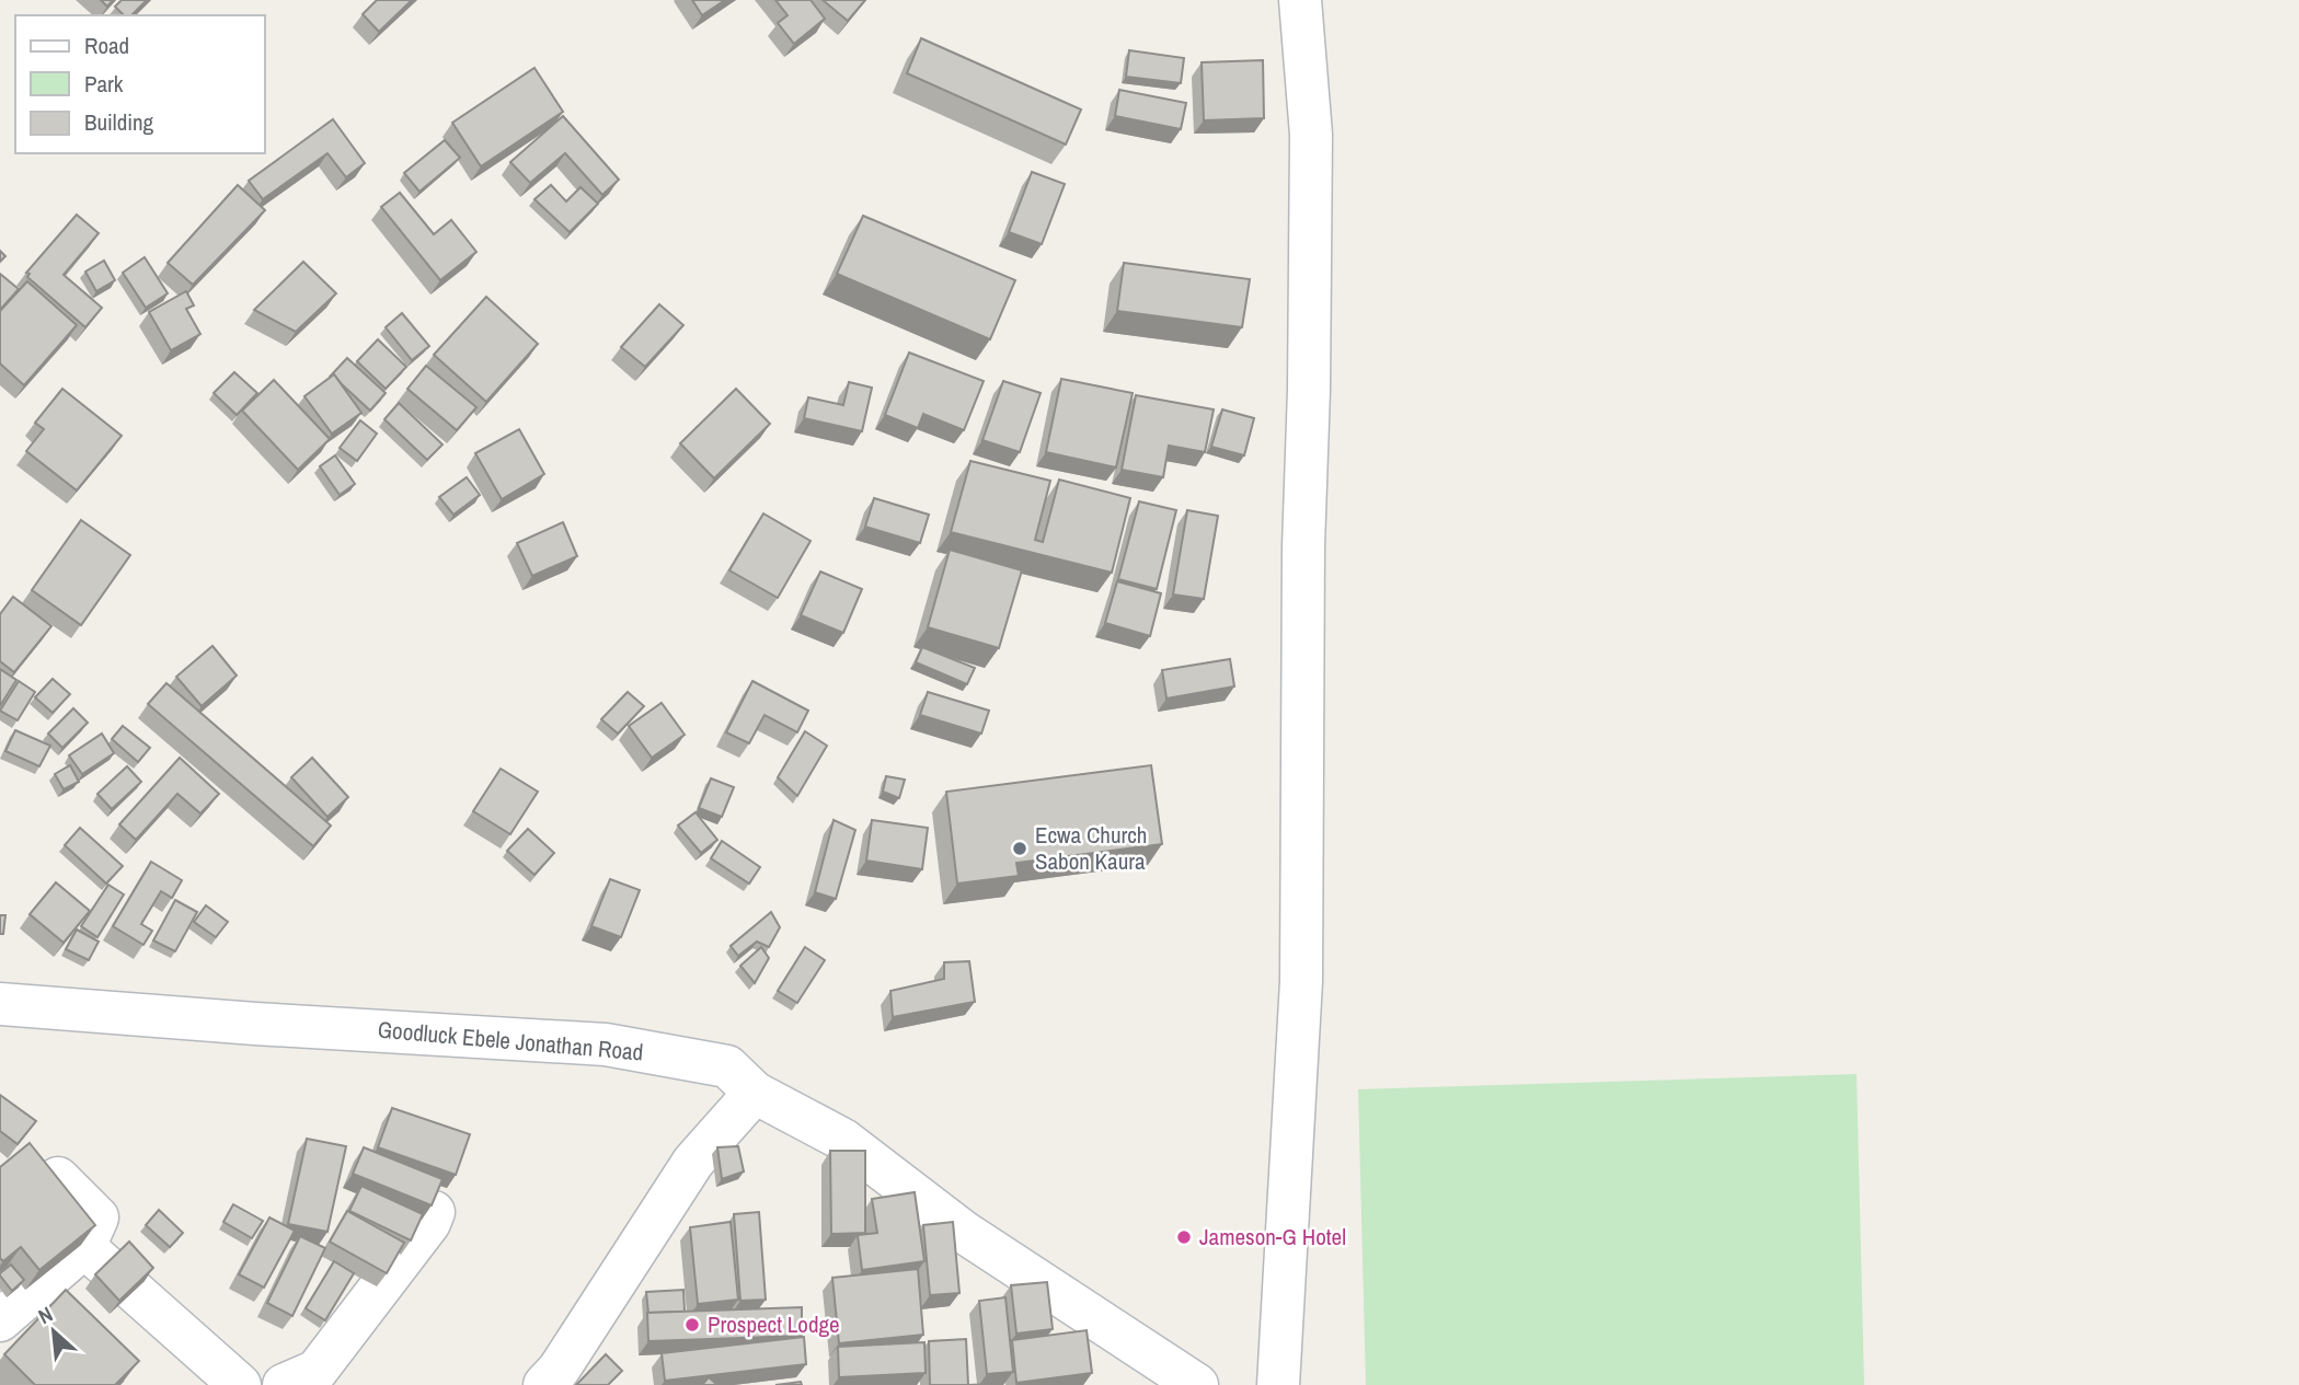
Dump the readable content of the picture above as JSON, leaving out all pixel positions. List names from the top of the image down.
{
  "streets": {
    "street": ["Goodluck Ebele Jonathan Road"]
  },
  "places": ["Ecwa Church Sabon Kaura", "Jameson-G Hotel", "Prospect Lodge"],
  "legend": ["Road", "Park", "Building"],
  "north": "top left"
}
